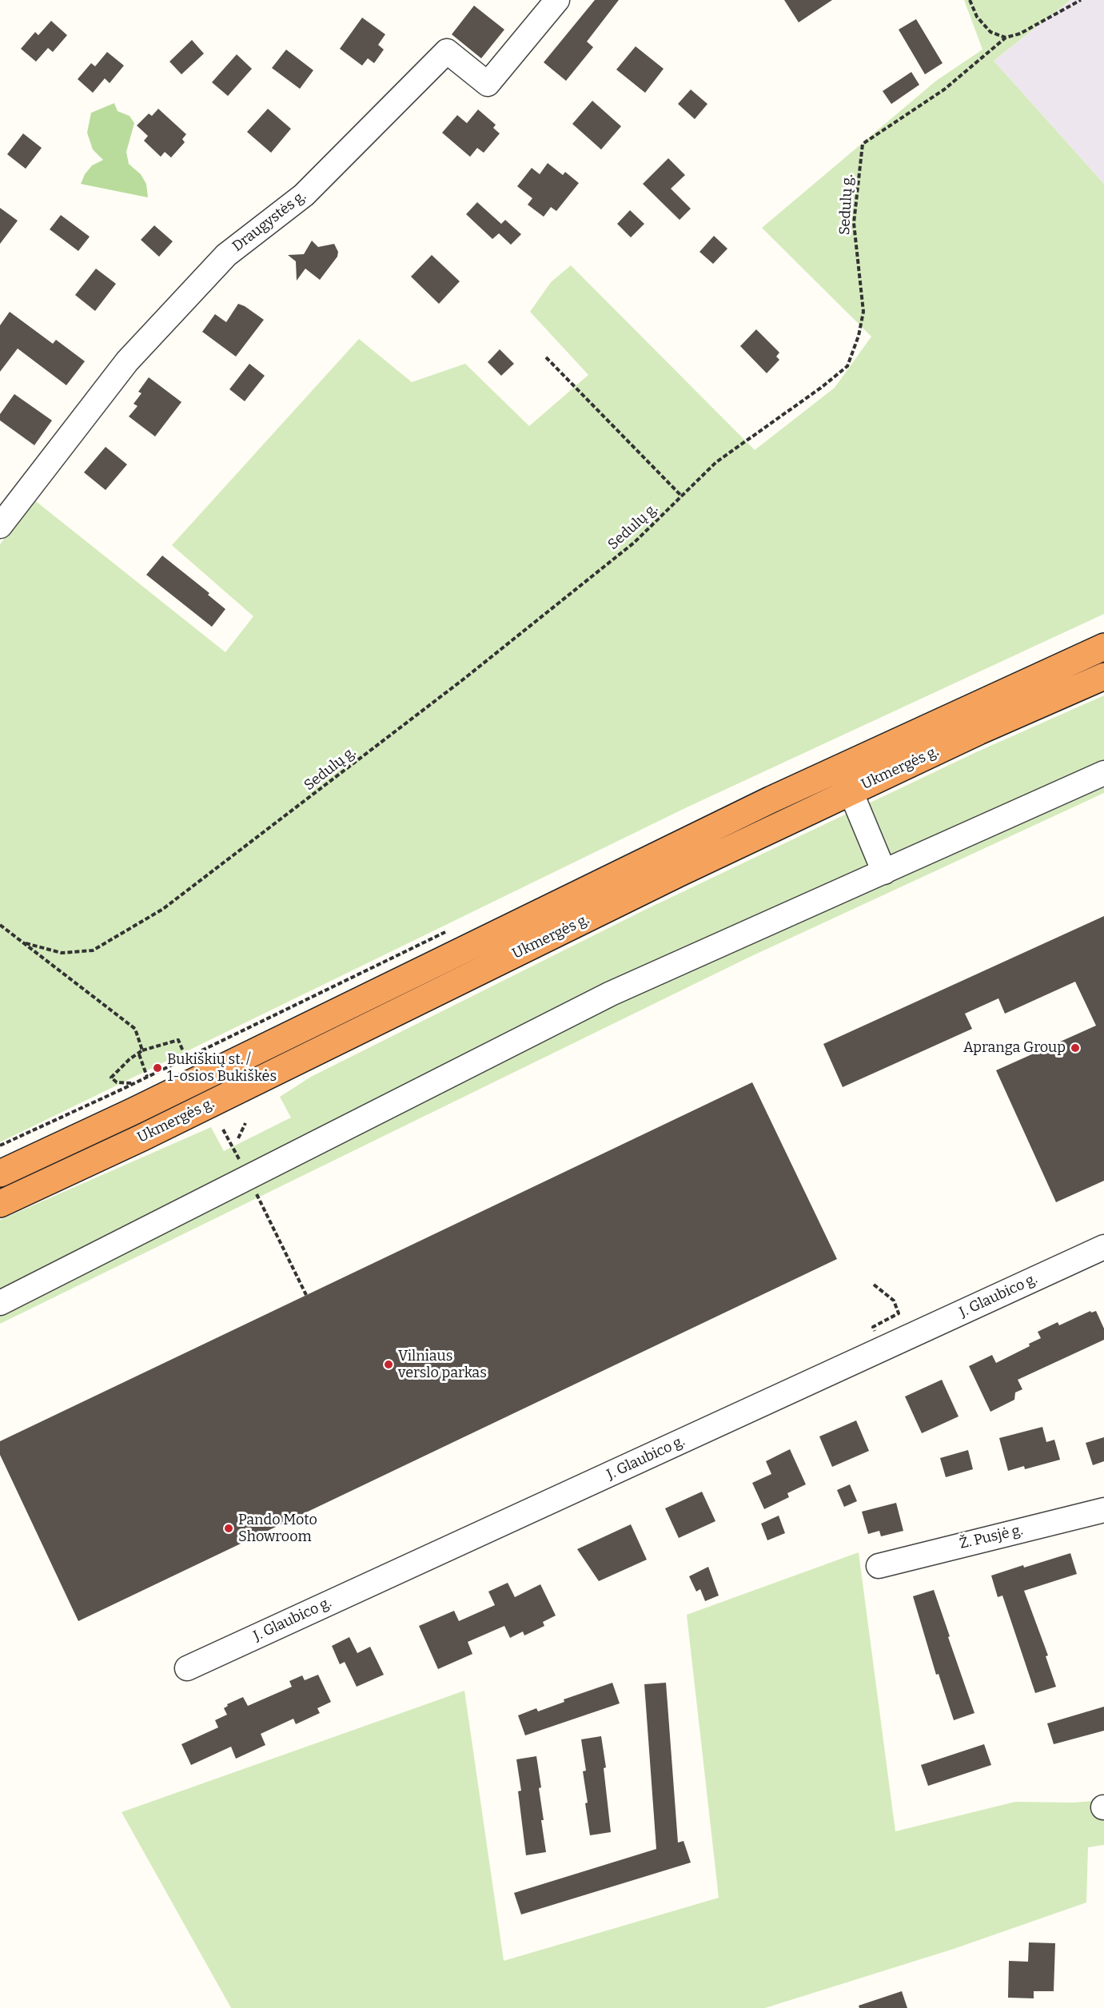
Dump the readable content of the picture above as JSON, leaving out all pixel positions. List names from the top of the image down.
{
  "streets": {
    "highway": ["Ukmergės g."],
    "street": ["Draugystės g.", "J. Glaubico g.", "Ž. Pusjė g."],
    "path": ["Sedulų g."]
  },
  "places": [
    "Apranga Group",
    "Bukiškių st. / 1-osios Bukiškės",
    "Vilniaus verslo parkas",
    "Pando Moto Showroom"
  ]
}
